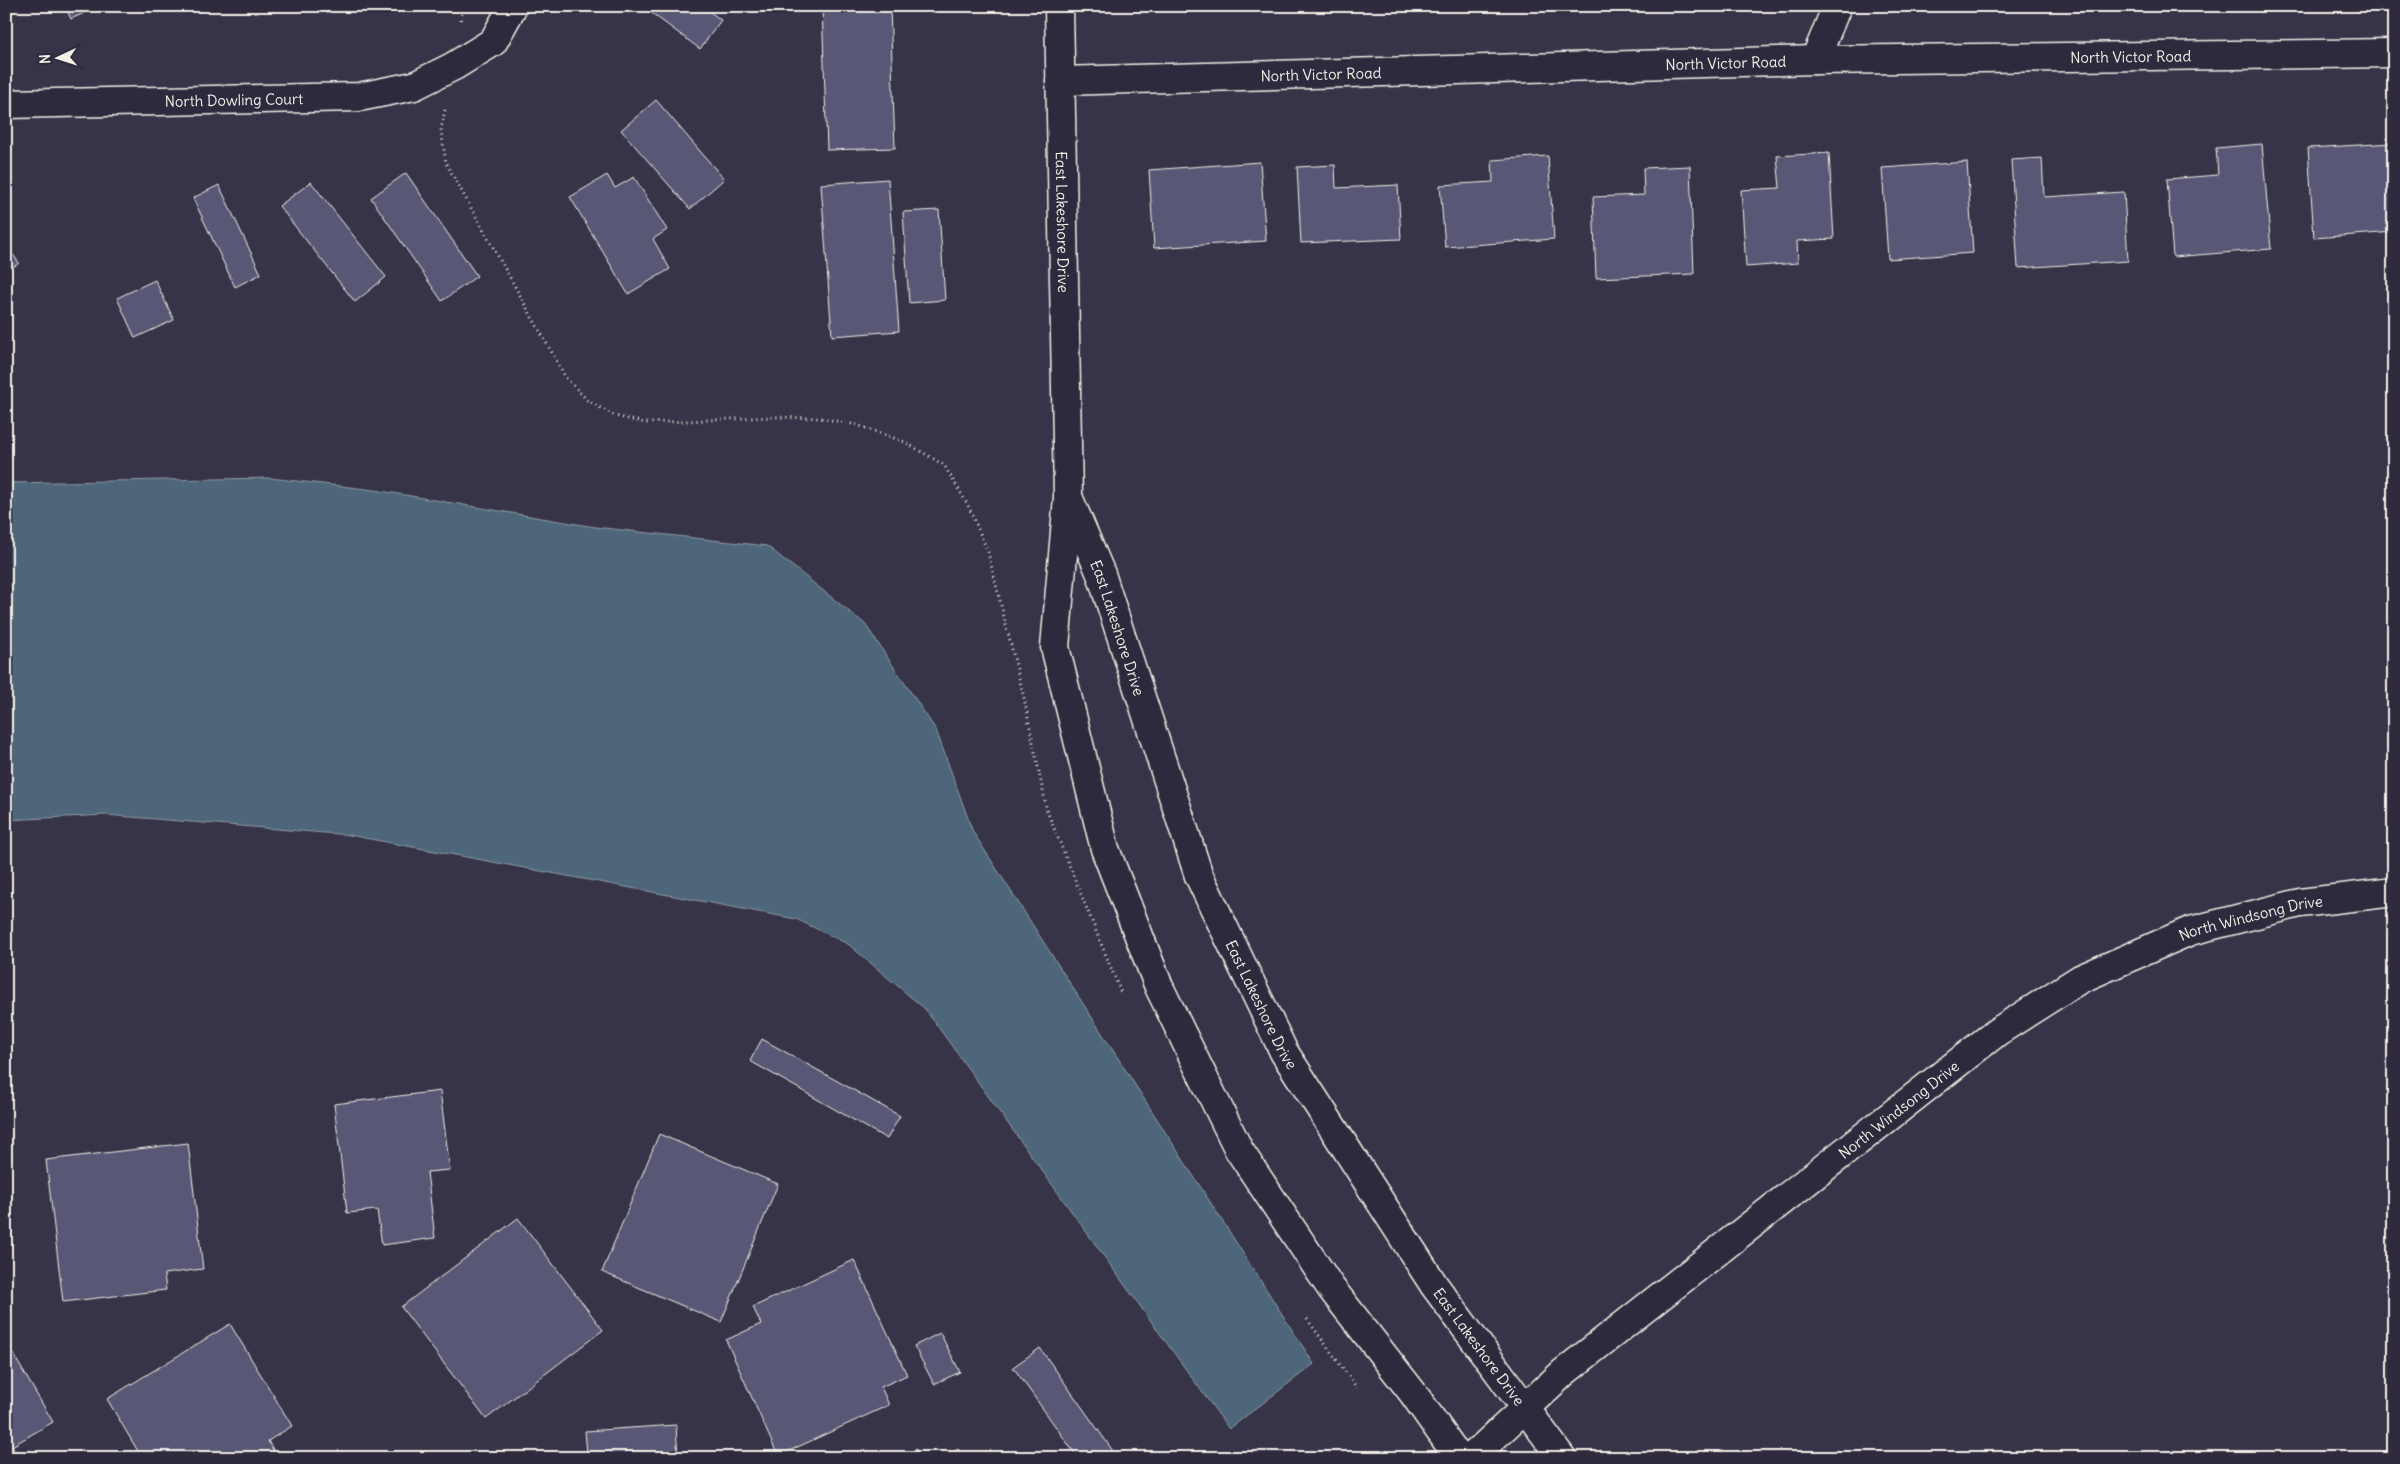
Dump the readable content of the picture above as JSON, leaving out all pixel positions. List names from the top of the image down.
{
  "streets": {
    "street": [
      "North Victor Road",
      "North Dowling Court",
      "East Lakeshore Drive",
      "North Windsong Drive"
    ]
  },
  "crossings": [
    ["North Victor Road", "East Lakeshore Drive"],
    ["East Lakeshore Drive", "North Windsong Drive"]
  ],
  "north": "left"
}
